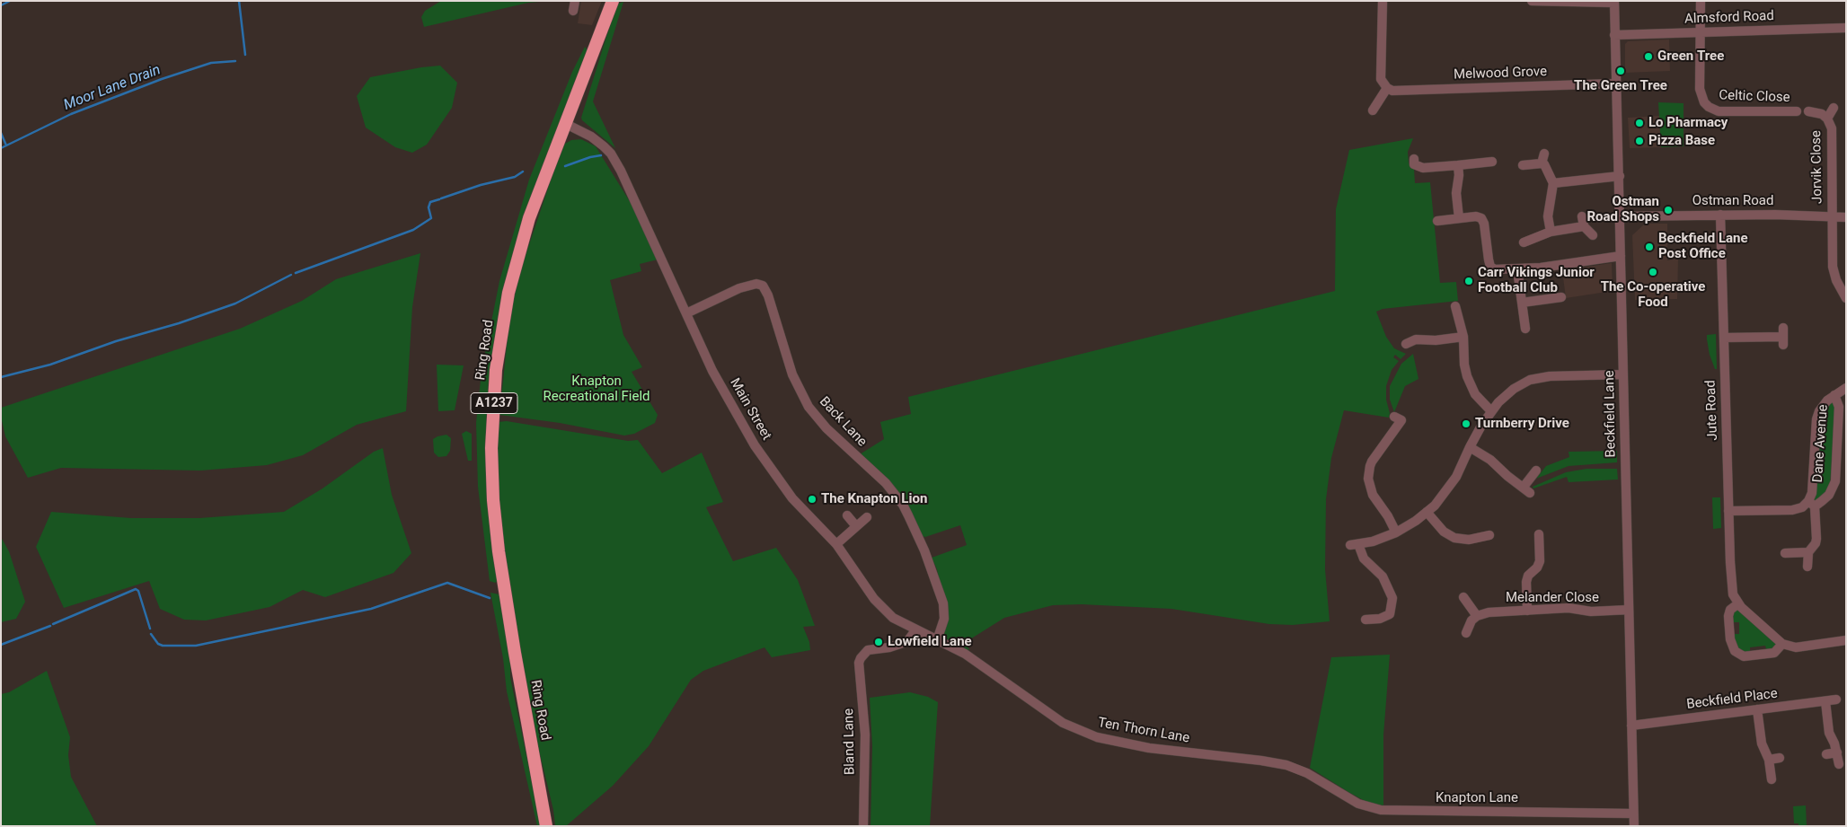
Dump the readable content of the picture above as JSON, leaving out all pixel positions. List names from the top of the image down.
{
  "streets": {
    "highway": ["Ring Road", "A1237"],
    "street": [
      "Almsford Road",
      "Melwood Grove",
      "Celtic Close",
      "Jorvik Close",
      "Ostman Road",
      "Main Street",
      "Jute Road",
      "Beckfield Lane",
      "Back Lane",
      "Dane Avenue",
      "Melander Close",
      "Beckfield Place",
      "Ten Thorn Lane",
      "Bland Lane",
      "Knapton Lane"
    ]
  },
  "crossings": [
    ["Almsford Road", "Celtic Close"],
    ["Almsford Road", "Beckfield Lane"],
    ["Melwood Grove", "Beckfield Lane"],
    ["Jorvik Close", "Ostman Road"],
    ["Ostman Road", "Jute Road"],
    ["Ostman Road", "Beckfield Lane"],
    ["Ring Road", "Main Street"],
    ["Main Street", "Back Lane"],
    ["Main Street", "Ten Thorn Lane"],
    ["Main Street", "Bland Lane"],
    ["Jute Road", "Dane Avenue"],
    ["Beckfield Lane", "Melander Close"],
    ["Beckfield Lane", "Beckfield Place"],
    ["Beckfield Lane", "Knapton Lane"],
    ["Ten Thorn Lane", "Knapton Lane"]
  ],
  "water": ["Moor Lane Drain"],
  "parks": ["Knapton Recreational Field"],
  "places": [
    "Green Tree",
    "The Green Tree",
    "Lo Pharmacy",
    "Pizza Base",
    "Ostman Road Shops",
    "Beckfield Lane Post Office",
    "The Co-operative Food",
    "Carr Vikings Junior Football Club",
    "Turnberry Drive",
    "The Knapton Lion",
    "Lowfield Lane"
  ]
}
